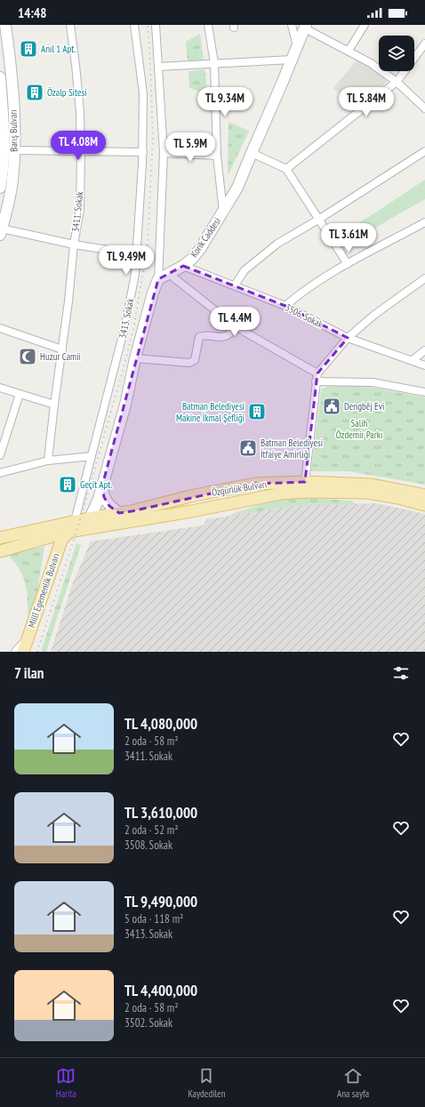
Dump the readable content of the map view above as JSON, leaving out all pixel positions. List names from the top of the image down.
{
  "streets": {
    "main road": [
      "Barış Bulvarı",
      "Korik Caddesi",
      "Özgürlük Bulvarı",
      "Millî Egemenlik Bulvarı"
    ],
    "street": ["3411. Sokak", "3506. Sokak", "3413. Sokak"]
  },
  "crossings": [
    ["Korik Caddesi", "3506. Sokak"],
    ["3413. Sokak", "Özgürlük Bulvarı"],
    ["Özgürlük Bulvarı", "Millî Egemenlik Bulvarı"]
  ],
  "parks": ["Salih Özdemir Parkı"],
  "places": {
    "building": [
      "Anıl 1 Apt.",
      "Özalp Sitesi",
      "Batman Belediyesi Makine İkmal Şefliği",
      "Geçit Apt."
    ],
    "mosque": ["Huzur Camii"],
    "public building": ["Dengbêj Evi", "Batman Belediyesi İtfaiye Amirliği"]
  },
  "page": {
    "status": "14:48",
    "price": [
      "TL 9.34M",
      "TL 5.84M",
      "TL 4.08M",
      "TL 5.9M",
      "TL 3.61M",
      "TL 9.49M",
      "TL 4.4M"
    ],
    "heading": "7 ilan",
    "list": [
      {
        "name": "TL 4,080,000",
        "note": "2 oda · 58 m² · 3411. Sokak"
      },
      {
        "name": "TL 3,610,000",
        "note": "2 oda · 52 m² · 3508. Sokak"
      },
      {
        "name": "TL 9,490,000",
        "note": "5 oda · 118 m² · 3413. Sokak"
      },
      {
        "name": "TL 4,400,000",
        "note": "2 oda · 58 m² · 3502. Sokak"
      }
    ],
    "tabs": ["Harita", "Kaydedilen", "Ana sayfa"]
  }
}
